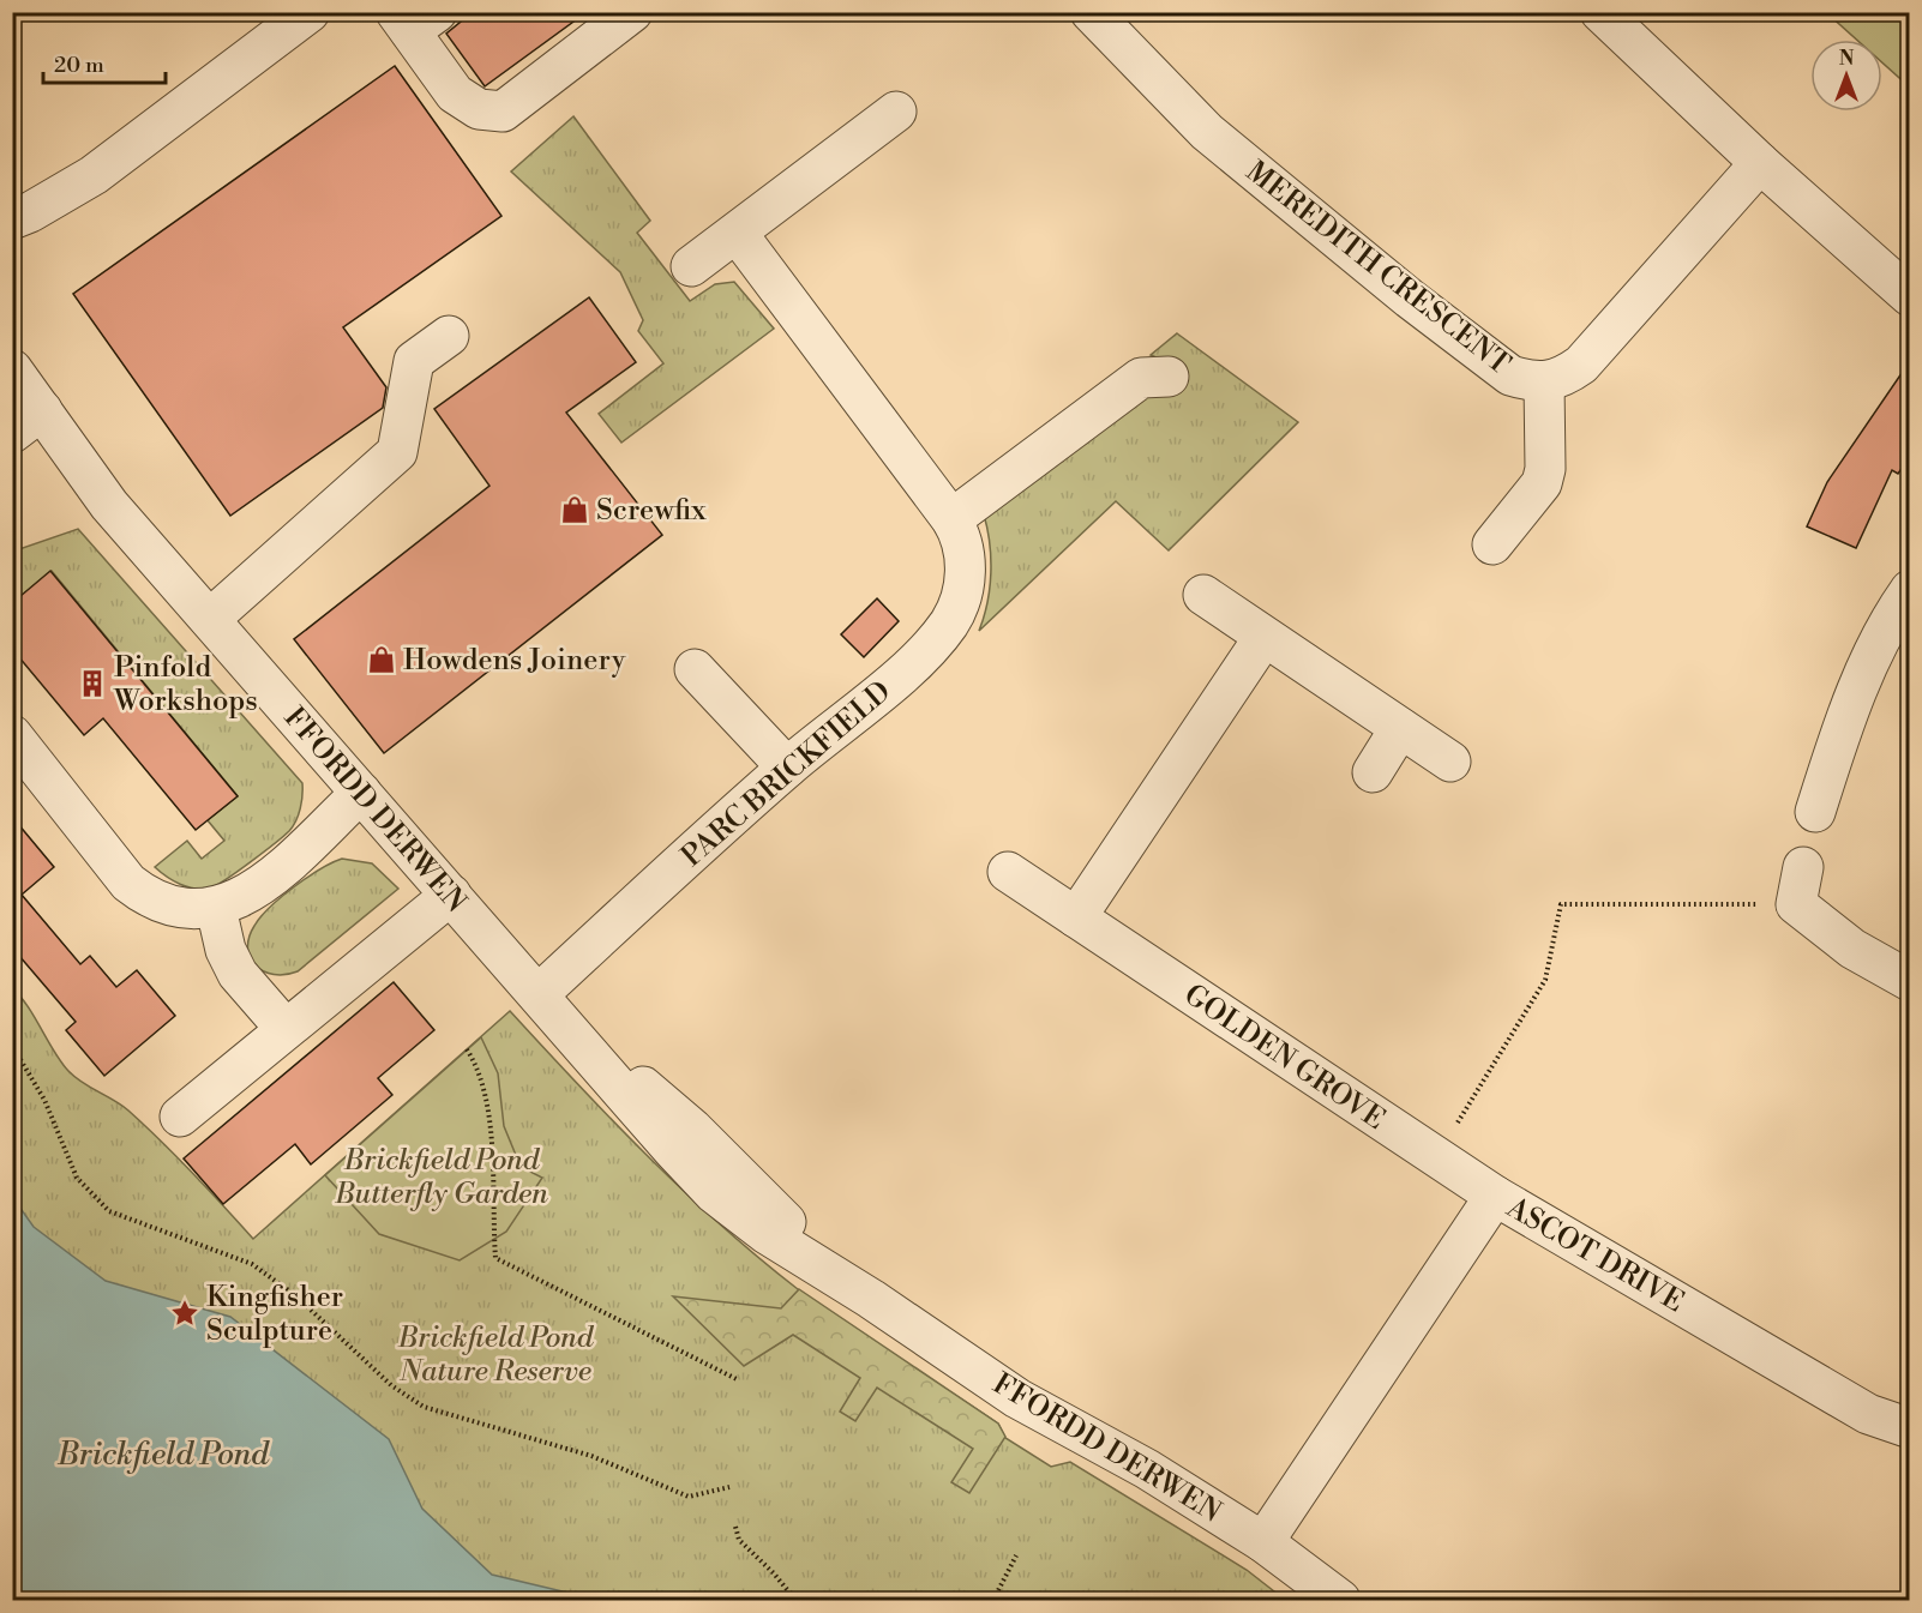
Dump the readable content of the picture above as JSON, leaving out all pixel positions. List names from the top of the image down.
{
  "streets": {
    "street": [
      "MEREDITH CRESCENT",
      "PARC BRICKFIELD",
      "FFORDD DERWEN",
      "GOLDEN GROVE",
      "ASCOT DRIVE"
    ]
  },
  "crossings": [
    ["PARC BRICKFIELD", "FFORDD DERWEN"],
    ["FFORDD DERWEN", "ASCOT DRIVE"],
    ["GOLDEN GROVE", "ASCOT DRIVE"]
  ],
  "water": ["Brickfield Pond"],
  "parks": ["Brickfield Pond Butterfly Garden", "Brickfield Pond Nature Reserve"],
  "places": {
    "shop": ["Screwfix", "Howdens Joinery"],
    "building": ["Pinfold Workshops"],
    "place": ["Kingfisher Sculpture"]
  },
  "scale_bar": "20 m",
  "north": "top"
}
